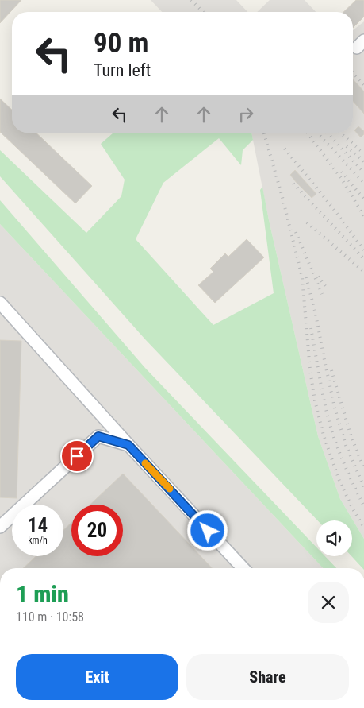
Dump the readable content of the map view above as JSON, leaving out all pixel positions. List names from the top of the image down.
{
  "page": {
    "turn": ["90 m", "Turn left"],
    "speed": "14 km/h",
    "limit": "20",
    "heading": ["1 min", "110 m · 10:58"],
    "buttons": ["Exit", "Share"]
  }
}
